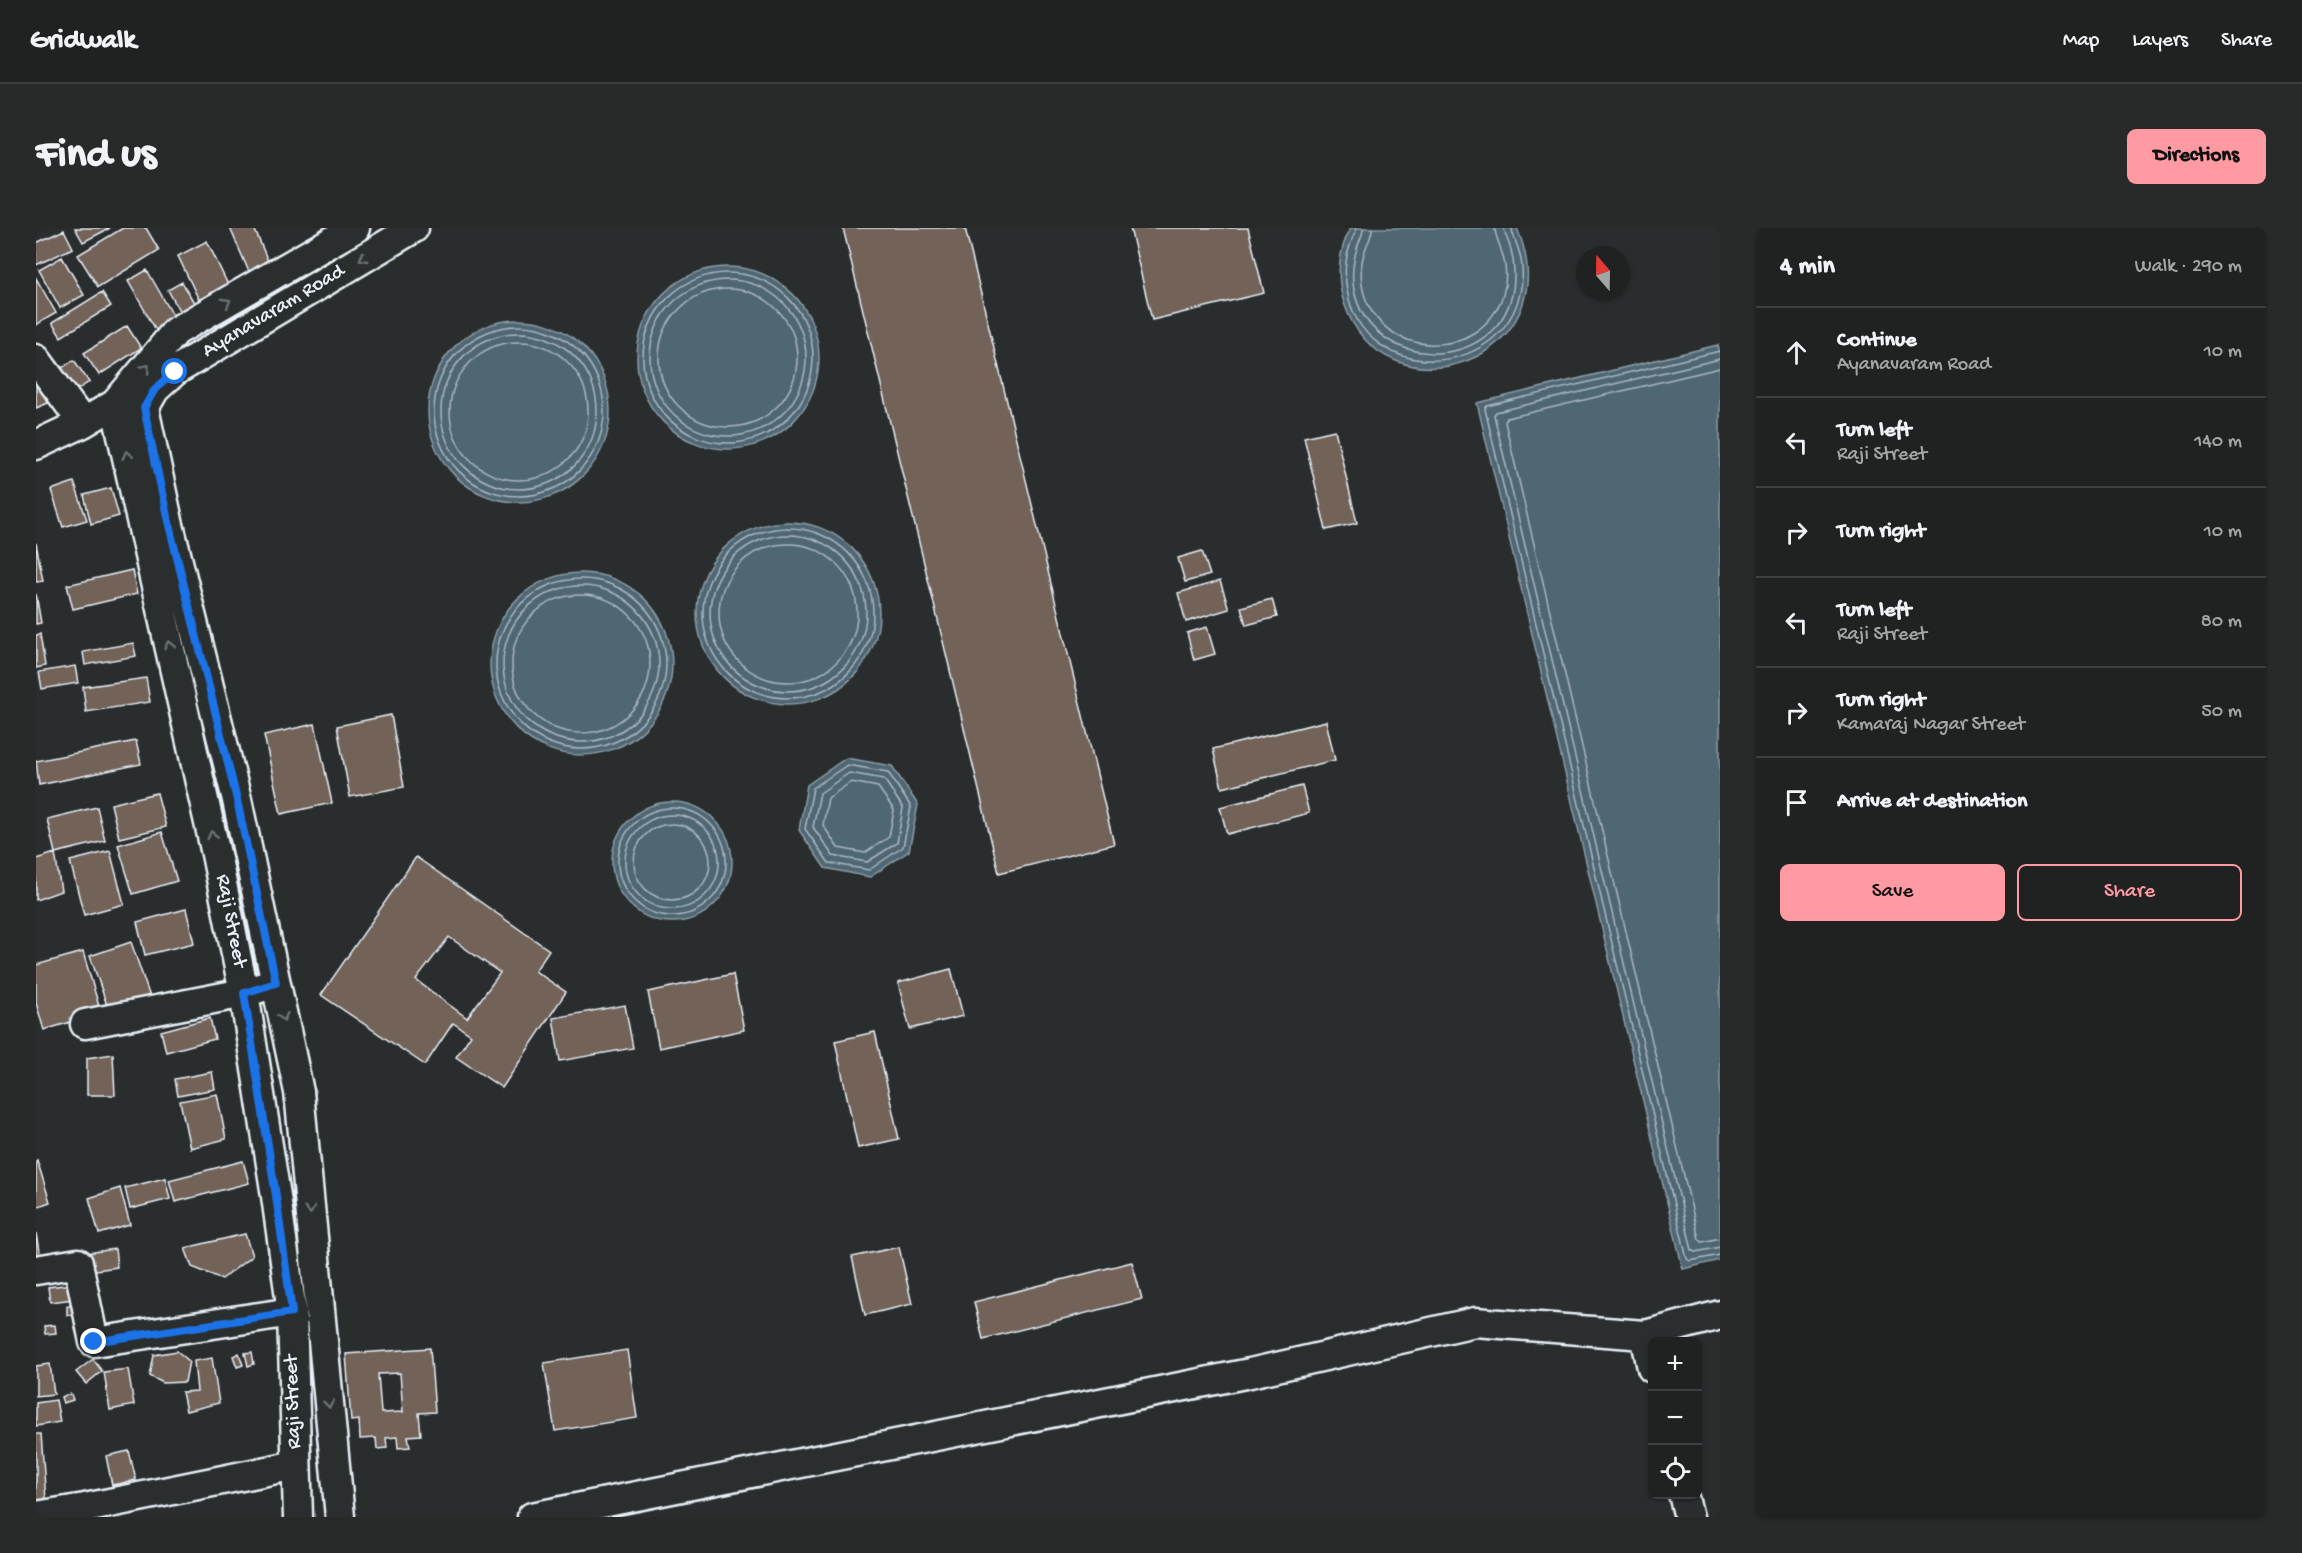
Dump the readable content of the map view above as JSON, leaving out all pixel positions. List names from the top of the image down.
{
  "streets": {
    "street": ["Ayanavaram Road", "Raji Street"]
  },
  "crossings": [
    ["Ayanavaram Road", "Raji Street"]
  ],
  "north": "top",
  "page": {
    "header": "Gridwalk",
    "nav": ["Map", "Layers", "Share"],
    "buttons": [
      "Directions",
      ["Save", "Share"]
    ],
    "title": "Find us",
    "heading": ["4 min", "Walk · 290 m"],
    "list": [
      ["Continue", "Ayanavaram Road", "10 m"],
      ["Turn left", "Raji Street", "140 m"],
      ["Turn right", "10 m"],
      ["Turn left", "Raji Street", "80 m"],
      ["Turn right", "Kamaraj Nagar Street", "50 m"],
      "Arrive at destination"
    ],
    "map_buttons": ["+", "−"]
  }
}
